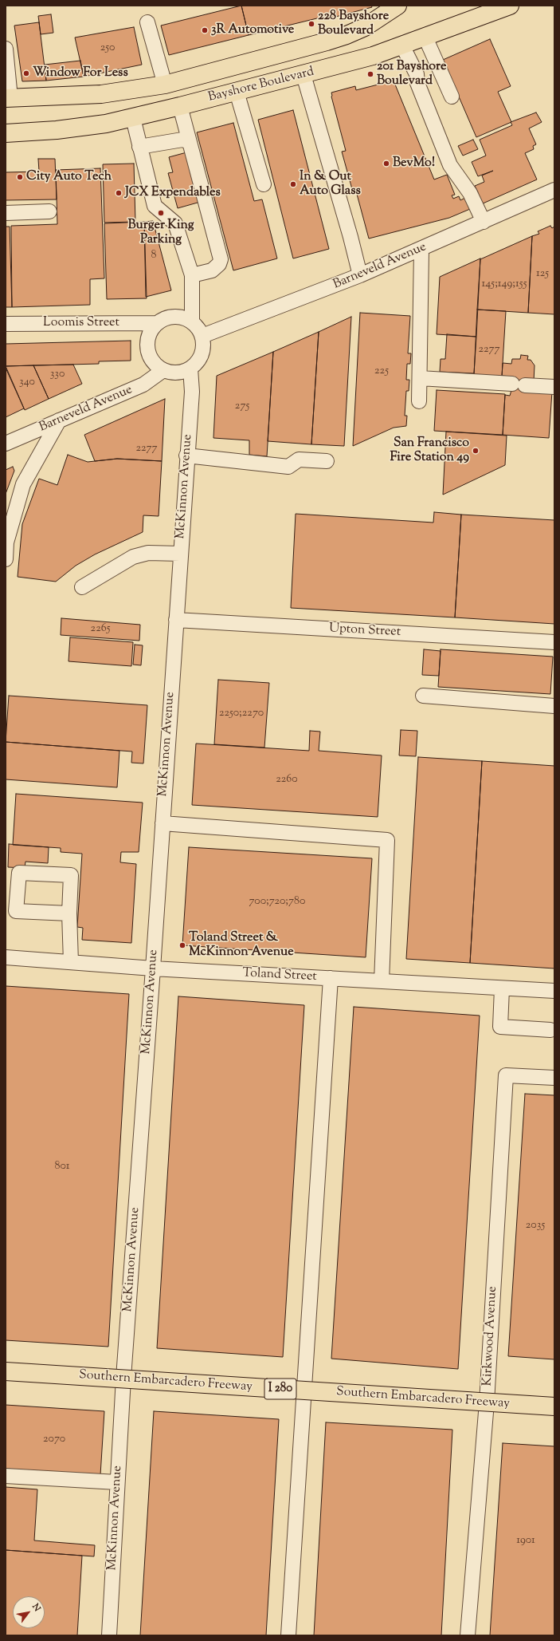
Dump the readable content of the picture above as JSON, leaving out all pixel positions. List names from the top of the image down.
{
  "streets": {
    "main road": ["Bayshore Boulevard", "Southern Embarcadero Freeway", "I 280"],
    "street": [
      "Barneveld Avenue",
      "Loomis Street",
      "McKinnon Avenue",
      "Upton Street",
      "Toland Street",
      "Kirkwood Avenue"
    ]
  },
  "crossings": [
    ["Barneveld Avenue", "Loomis Street"],
    ["Barneveld Avenue", "McKinnon Avenue"],
    ["Loomis Street", "McKinnon Avenue"],
    ["McKinnon Avenue", "Upton Street"],
    ["McKinnon Avenue", "Toland Street"]
  ],
  "places": [
    "228 Bayshore Boulevard",
    "3R Automotive",
    "Window For Less",
    "201 Bayshore Boulevard",
    "BevMo!",
    "City Auto Tech",
    "In & Out Auto Glass",
    "JCX Expendables",
    "Burger King Parking",
    "San Francisco Fire Station 49",
    "Toland Street & McKinnon Avenue"
  ],
  "house_numbers": [
    "250",
    "8",
    "125",
    "145;149;155",
    "2277",
    "225",
    "330",
    "340",
    "275",
    "2277",
    "2265",
    "2250;2270",
    "2260",
    "700;720;780",
    "801",
    "2035",
    "2070",
    "1901"
  ],
  "north": "top right"
}
